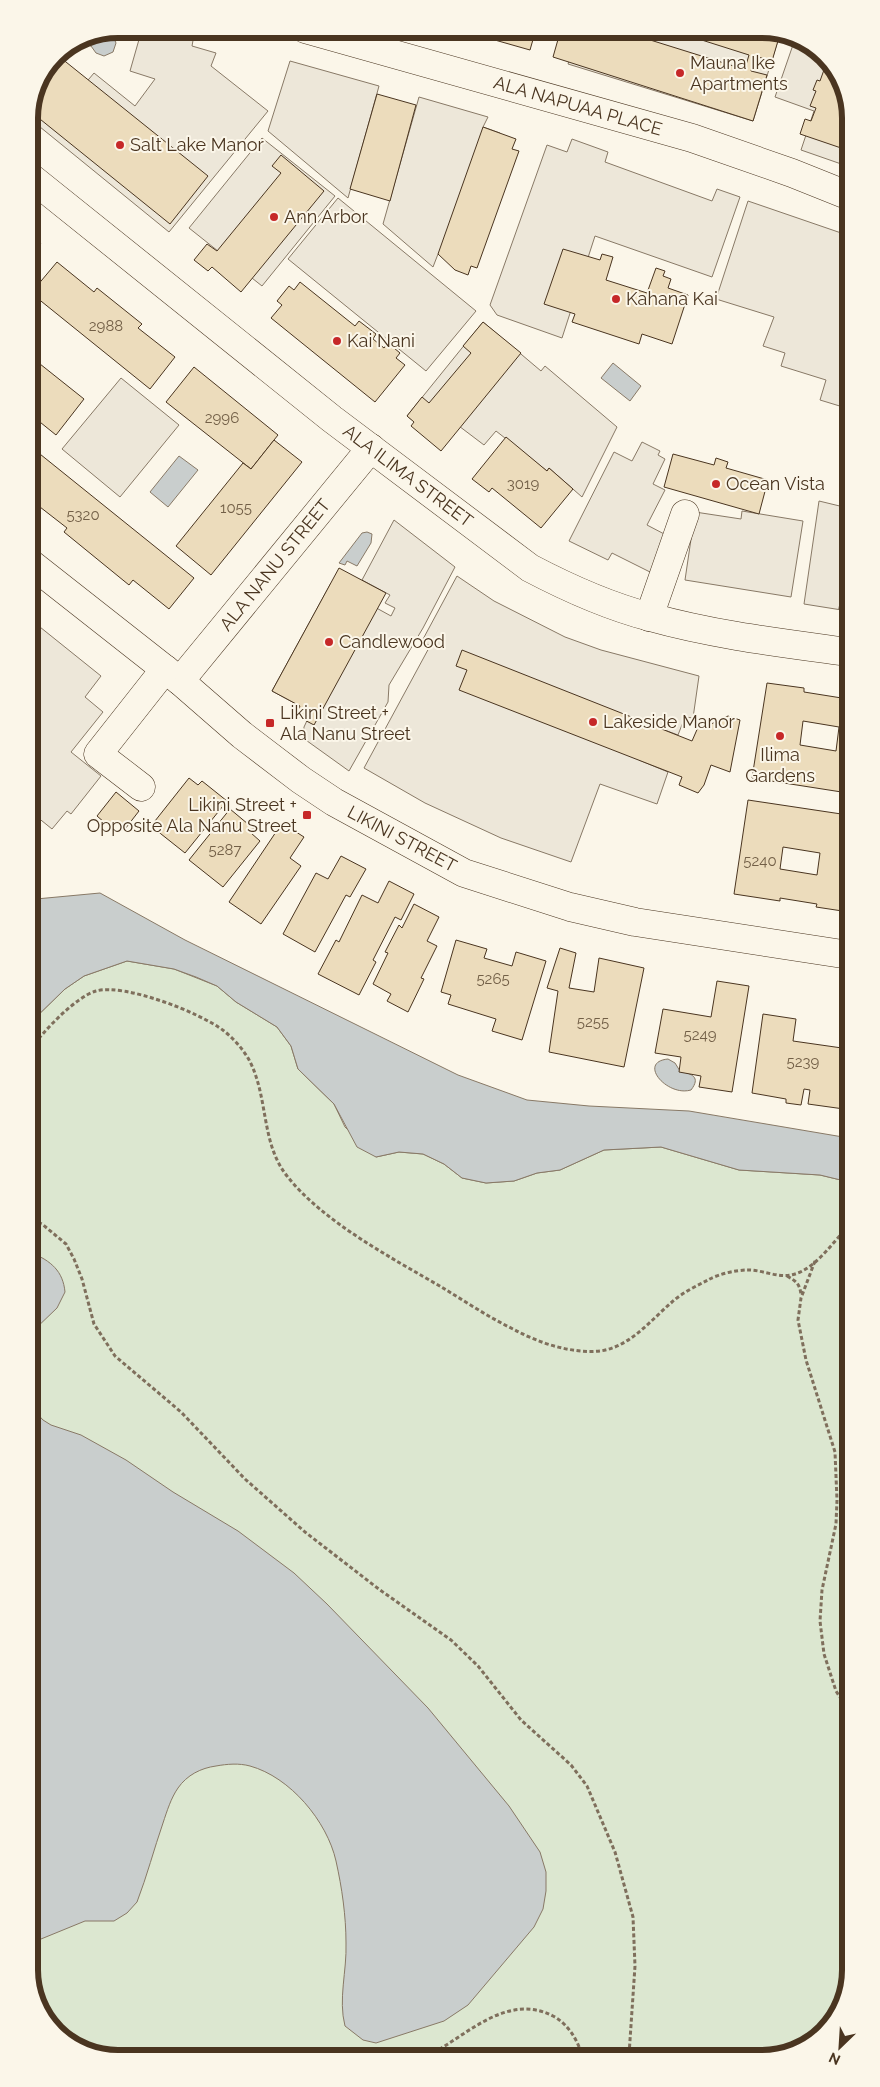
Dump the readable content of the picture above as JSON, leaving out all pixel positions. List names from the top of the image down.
{
  "streets": {
    "street": [
      "ALA NAPUAA PLACE",
      "ALA ILIMA STREET",
      "ALA NANU STREET",
      "LIKINI STREET"
    ]
  },
  "crossings": [
    ["ALA ILIMA STREET", "ALA NANU STREET"],
    ["ALA NANU STREET", "LIKINI STREET"]
  ],
  "places": {
    "other": [
      "Mauna Ike Apartments",
      "Salt Lake Manor",
      "Ann Arbor",
      "Kahana Kai",
      "Kai Nani",
      "Ocean Vista",
      "Candlewood",
      "Lakeside Manor",
      "Ilima Gardens"
    ],
    "transit": ["Likini Street + Ala Nanu Street", "Likini Street + Opposite Ala Nanu Street"]
  },
  "house_numbers": [
    "2988",
    "2996",
    "3019",
    "1055",
    "5320",
    "5287",
    "5240",
    "5265",
    "5255",
    "5249",
    "5239"
  ],
  "north": "bottom left"
}
